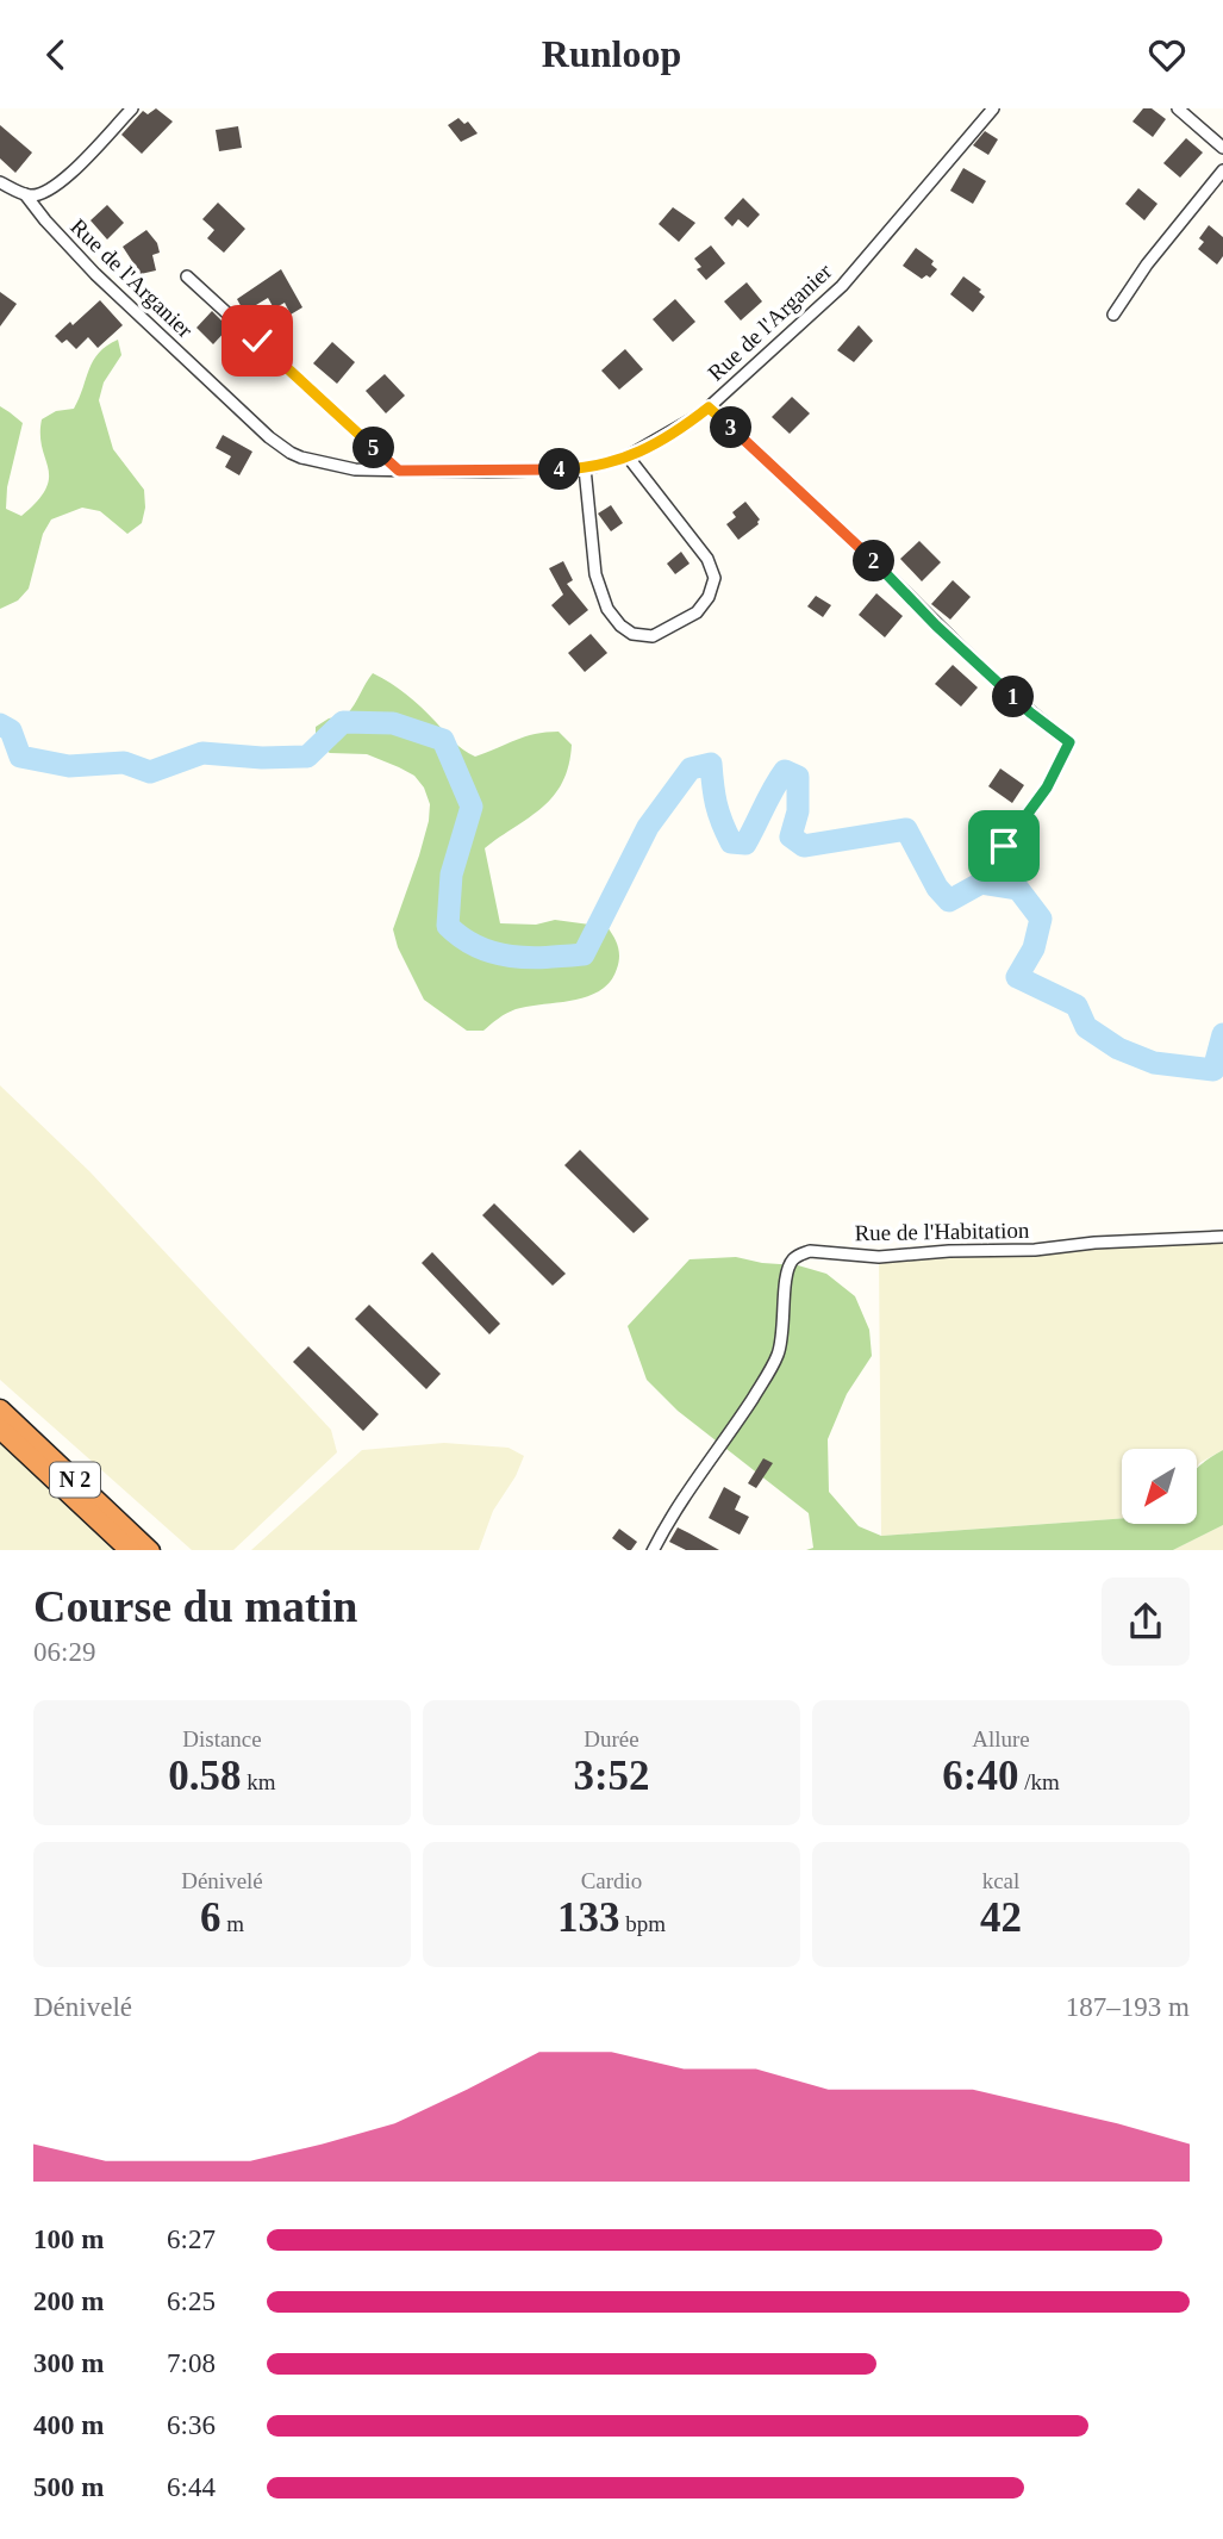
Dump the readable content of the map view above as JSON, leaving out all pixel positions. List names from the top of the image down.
{
  "streets": {
    "highway": ["N 2"],
    "street": ["Rue de l'Arganier", "Rue de l'Habitation"]
  },
  "north": "bottom left",
  "page": {
    "header": "Runloop",
    "pins": [
      "3",
      "5",
      "4",
      "2",
      "1"
    ],
    "heading": ["Course du matin", "06:29"],
    "stats": [
      ["Distance", "0.58 km"],
      ["Durée", "3:52"],
      ["Allure", "6:40 /km"],
      ["Dénivelé", "6 m"],
      ["Cardio", "133 bpm"],
      ["kcal", "42"]
    ],
    "chart": ["Dénivelé", "187–193 m"],
    "list": [
      {
        "name": "100 m",
        "note": "6:27"
      },
      {
        "name": "200 m",
        "note": "6:25"
      },
      {
        "name": "300 m",
        "note": "7:08"
      },
      {
        "name": "400 m",
        "note": "6:36"
      },
      {
        "name": "500 m",
        "note": "6:44"
      }
    ]
  }
}
